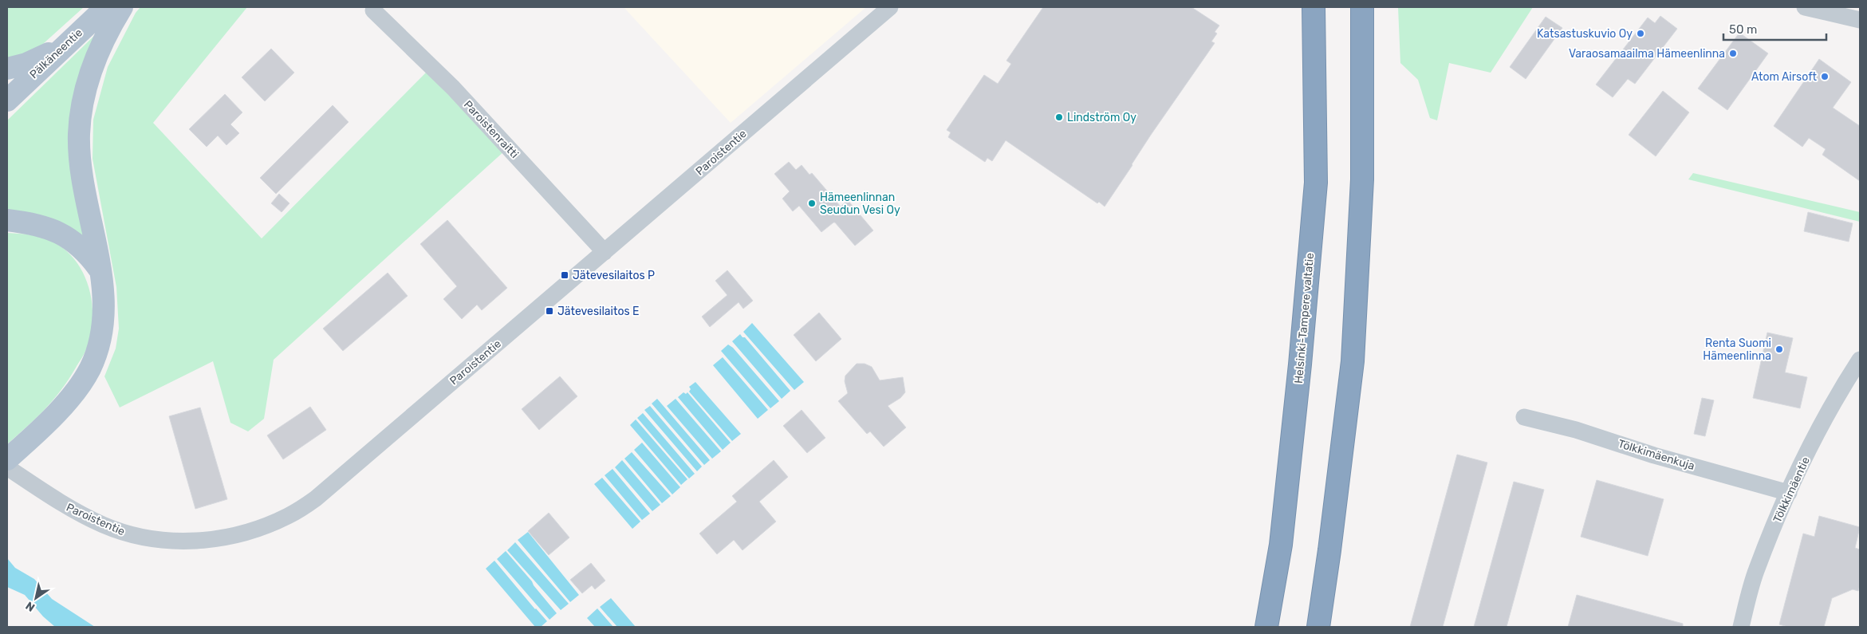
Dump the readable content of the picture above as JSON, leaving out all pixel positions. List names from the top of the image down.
{
  "streets": {
    "highway": ["Helsinki-Tampere valtatie"],
    "main road": ["Pälkäneentie"],
    "street": [
      "Paroistenraitti",
      "Paroistentie",
      "Tölkkimäenkuja",
      "Tölkkimäentie"
    ]
  },
  "crossings": [
    ["Paroistenraitti", "Paroistentie"],
    ["Tölkkimäenkuja", "Tölkkimäentie"]
  ],
  "places": {
    "other": [
      "Katsastuskuvio Oy",
      "Varaosamaailma Hämeenlinna",
      "Atom Airsoft",
      "Lindström Oy",
      "Hämeenlinnan Seudun Vesi Oy",
      "Renta Suomi Hämeenlinna"
    ],
    "transit": ["Jätevesilaitos P", "Jätevesilaitos E"]
  },
  "scale_bar": "50 m",
  "north": "bottom left"
}
